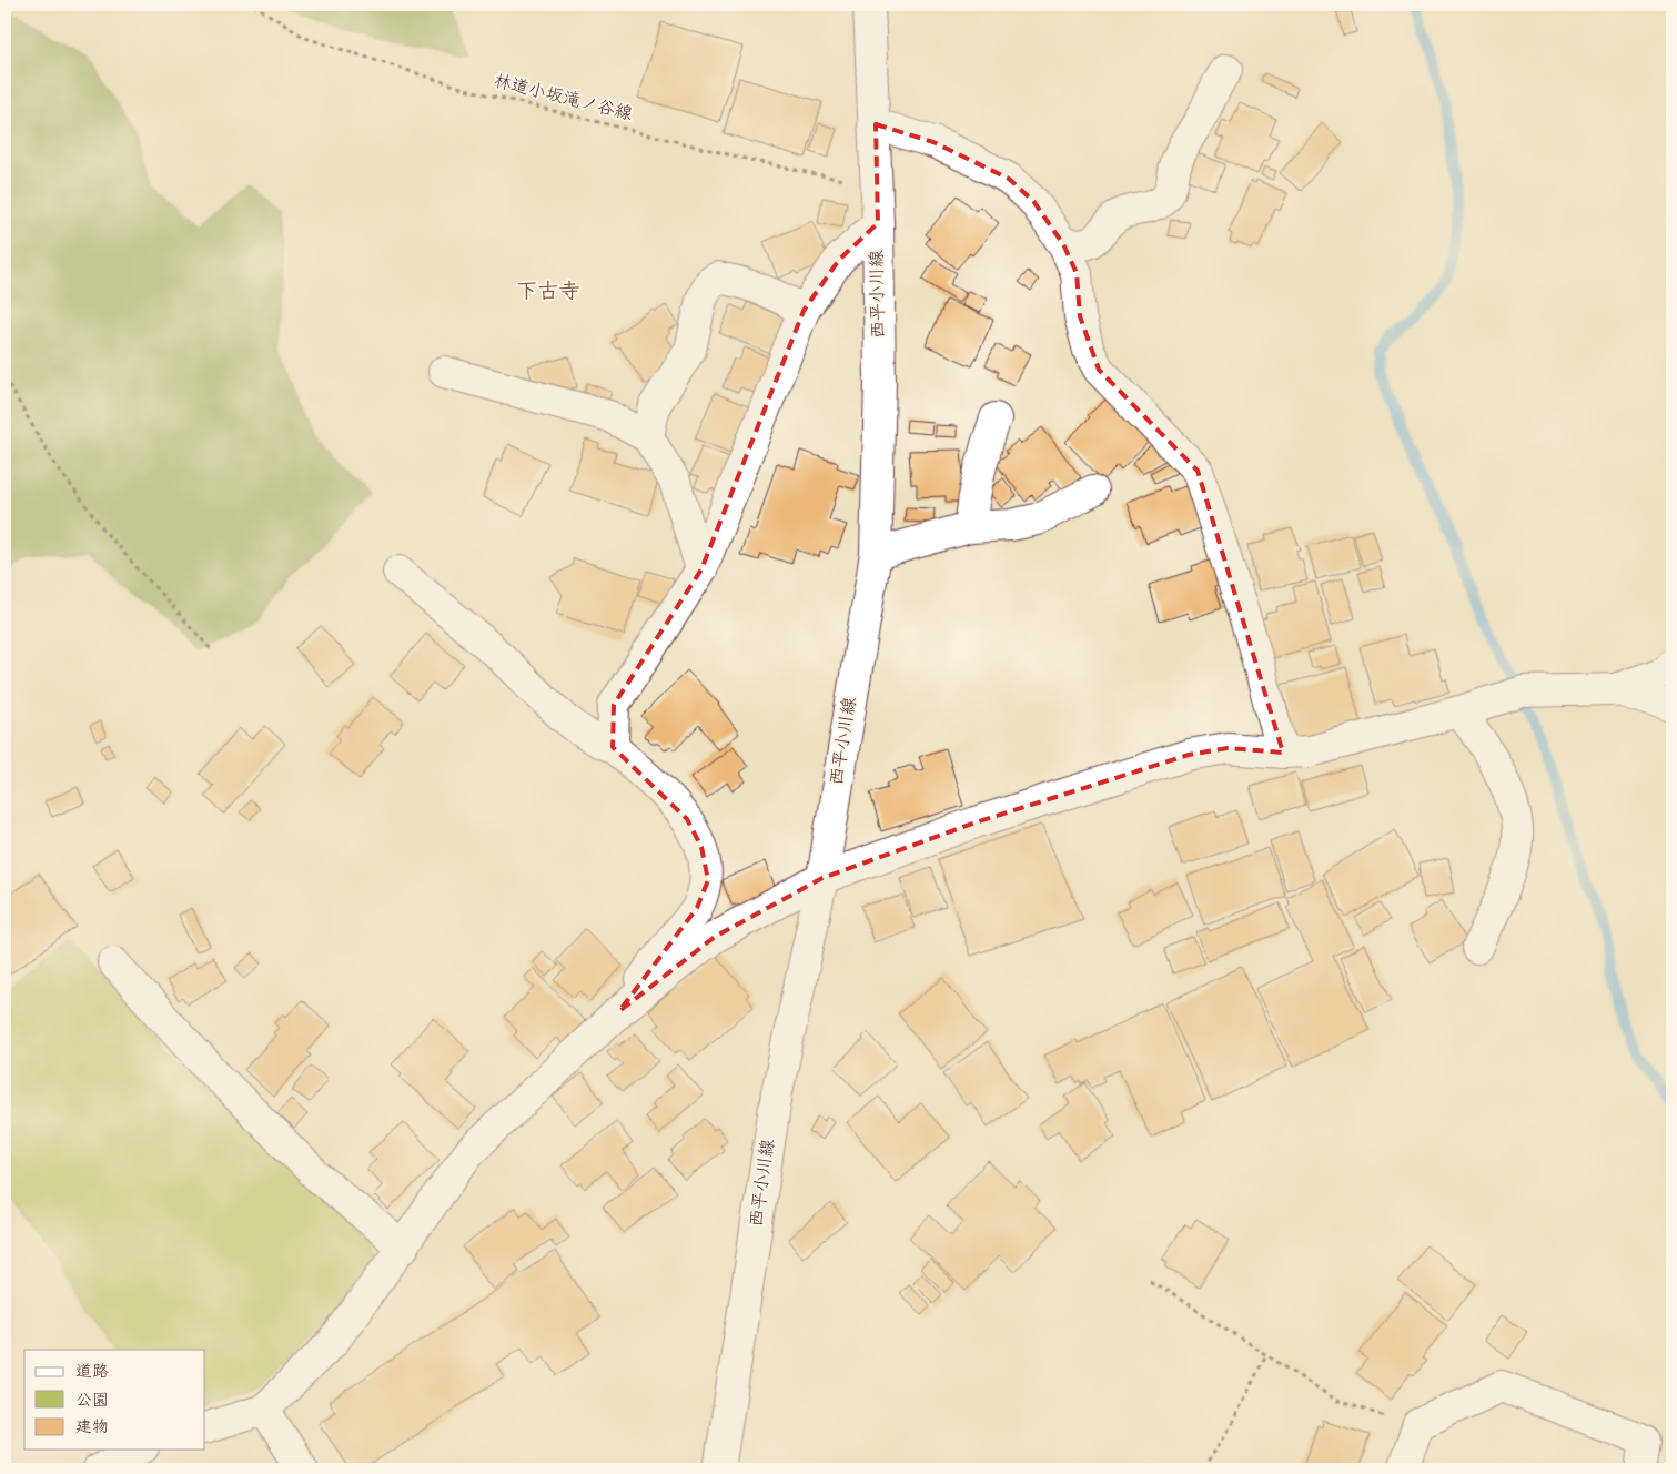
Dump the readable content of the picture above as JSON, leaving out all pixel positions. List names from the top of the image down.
{
  "streets": {
    "street": ["西平小川線"],
    "path": ["林道小坂滝ノ谷線"]
  },
  "crossings": [
    ["林道小坂滝ノ谷線", "西平小川線"]
  ],
  "districts": ["下古寺"],
  "legend": ["道路", "公園", "建物"]
}
